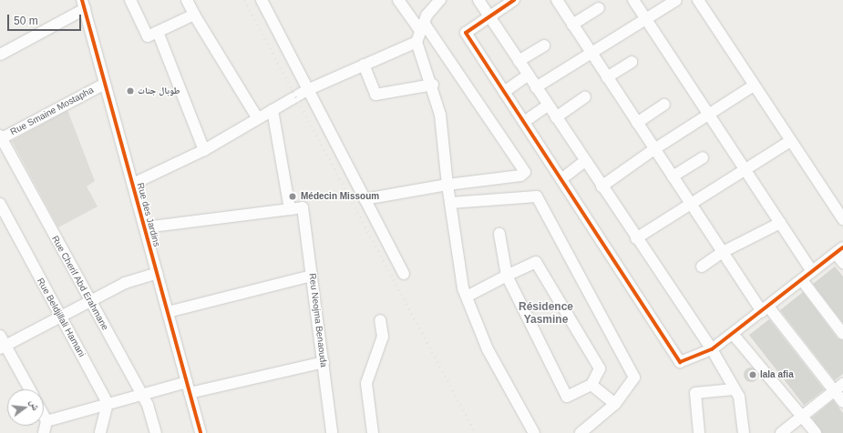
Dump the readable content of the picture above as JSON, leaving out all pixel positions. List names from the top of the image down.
{
  "streets": {
    "street": [
      "Rue Smaine Mostapha",
      "Rue des Jardins",
      "Rue Cherif Abd Erahmane",
      "Rue Beldjillali Hamani",
      "Reu Neojma Benaouda"
    ]
  },
  "crossings": [
    ["Rue Smaine Mostapha", "Rue des Jardins"],
    ["Rue Smaine Mostapha", "Rue Cherif Abd Erahmane"]
  ],
  "districts": ["Résidence Yasmine"],
  "places": ["طوبال جنات", "Médecin Missoum", "lala afia"],
  "scale_bar": "50 m",
  "north": "right"
}
